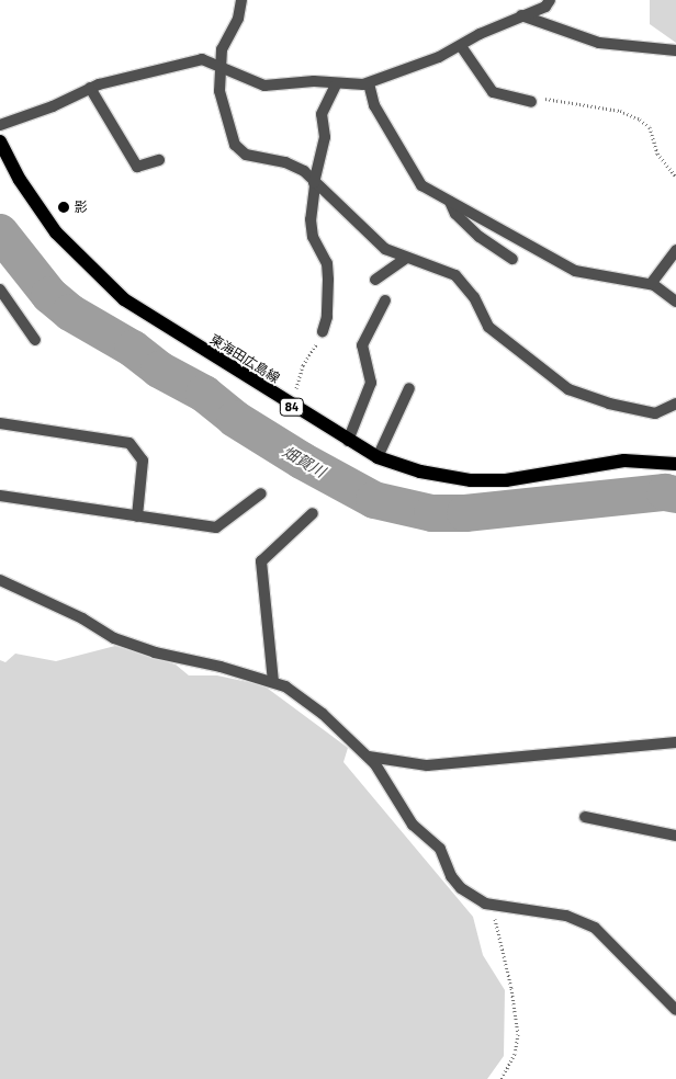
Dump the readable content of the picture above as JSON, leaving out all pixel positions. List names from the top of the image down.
{
  "streets": {
    "main road": ["東海田広島線", "84"]
  },
  "water": ["畑賀川"],
  "places": ["影"]
}
